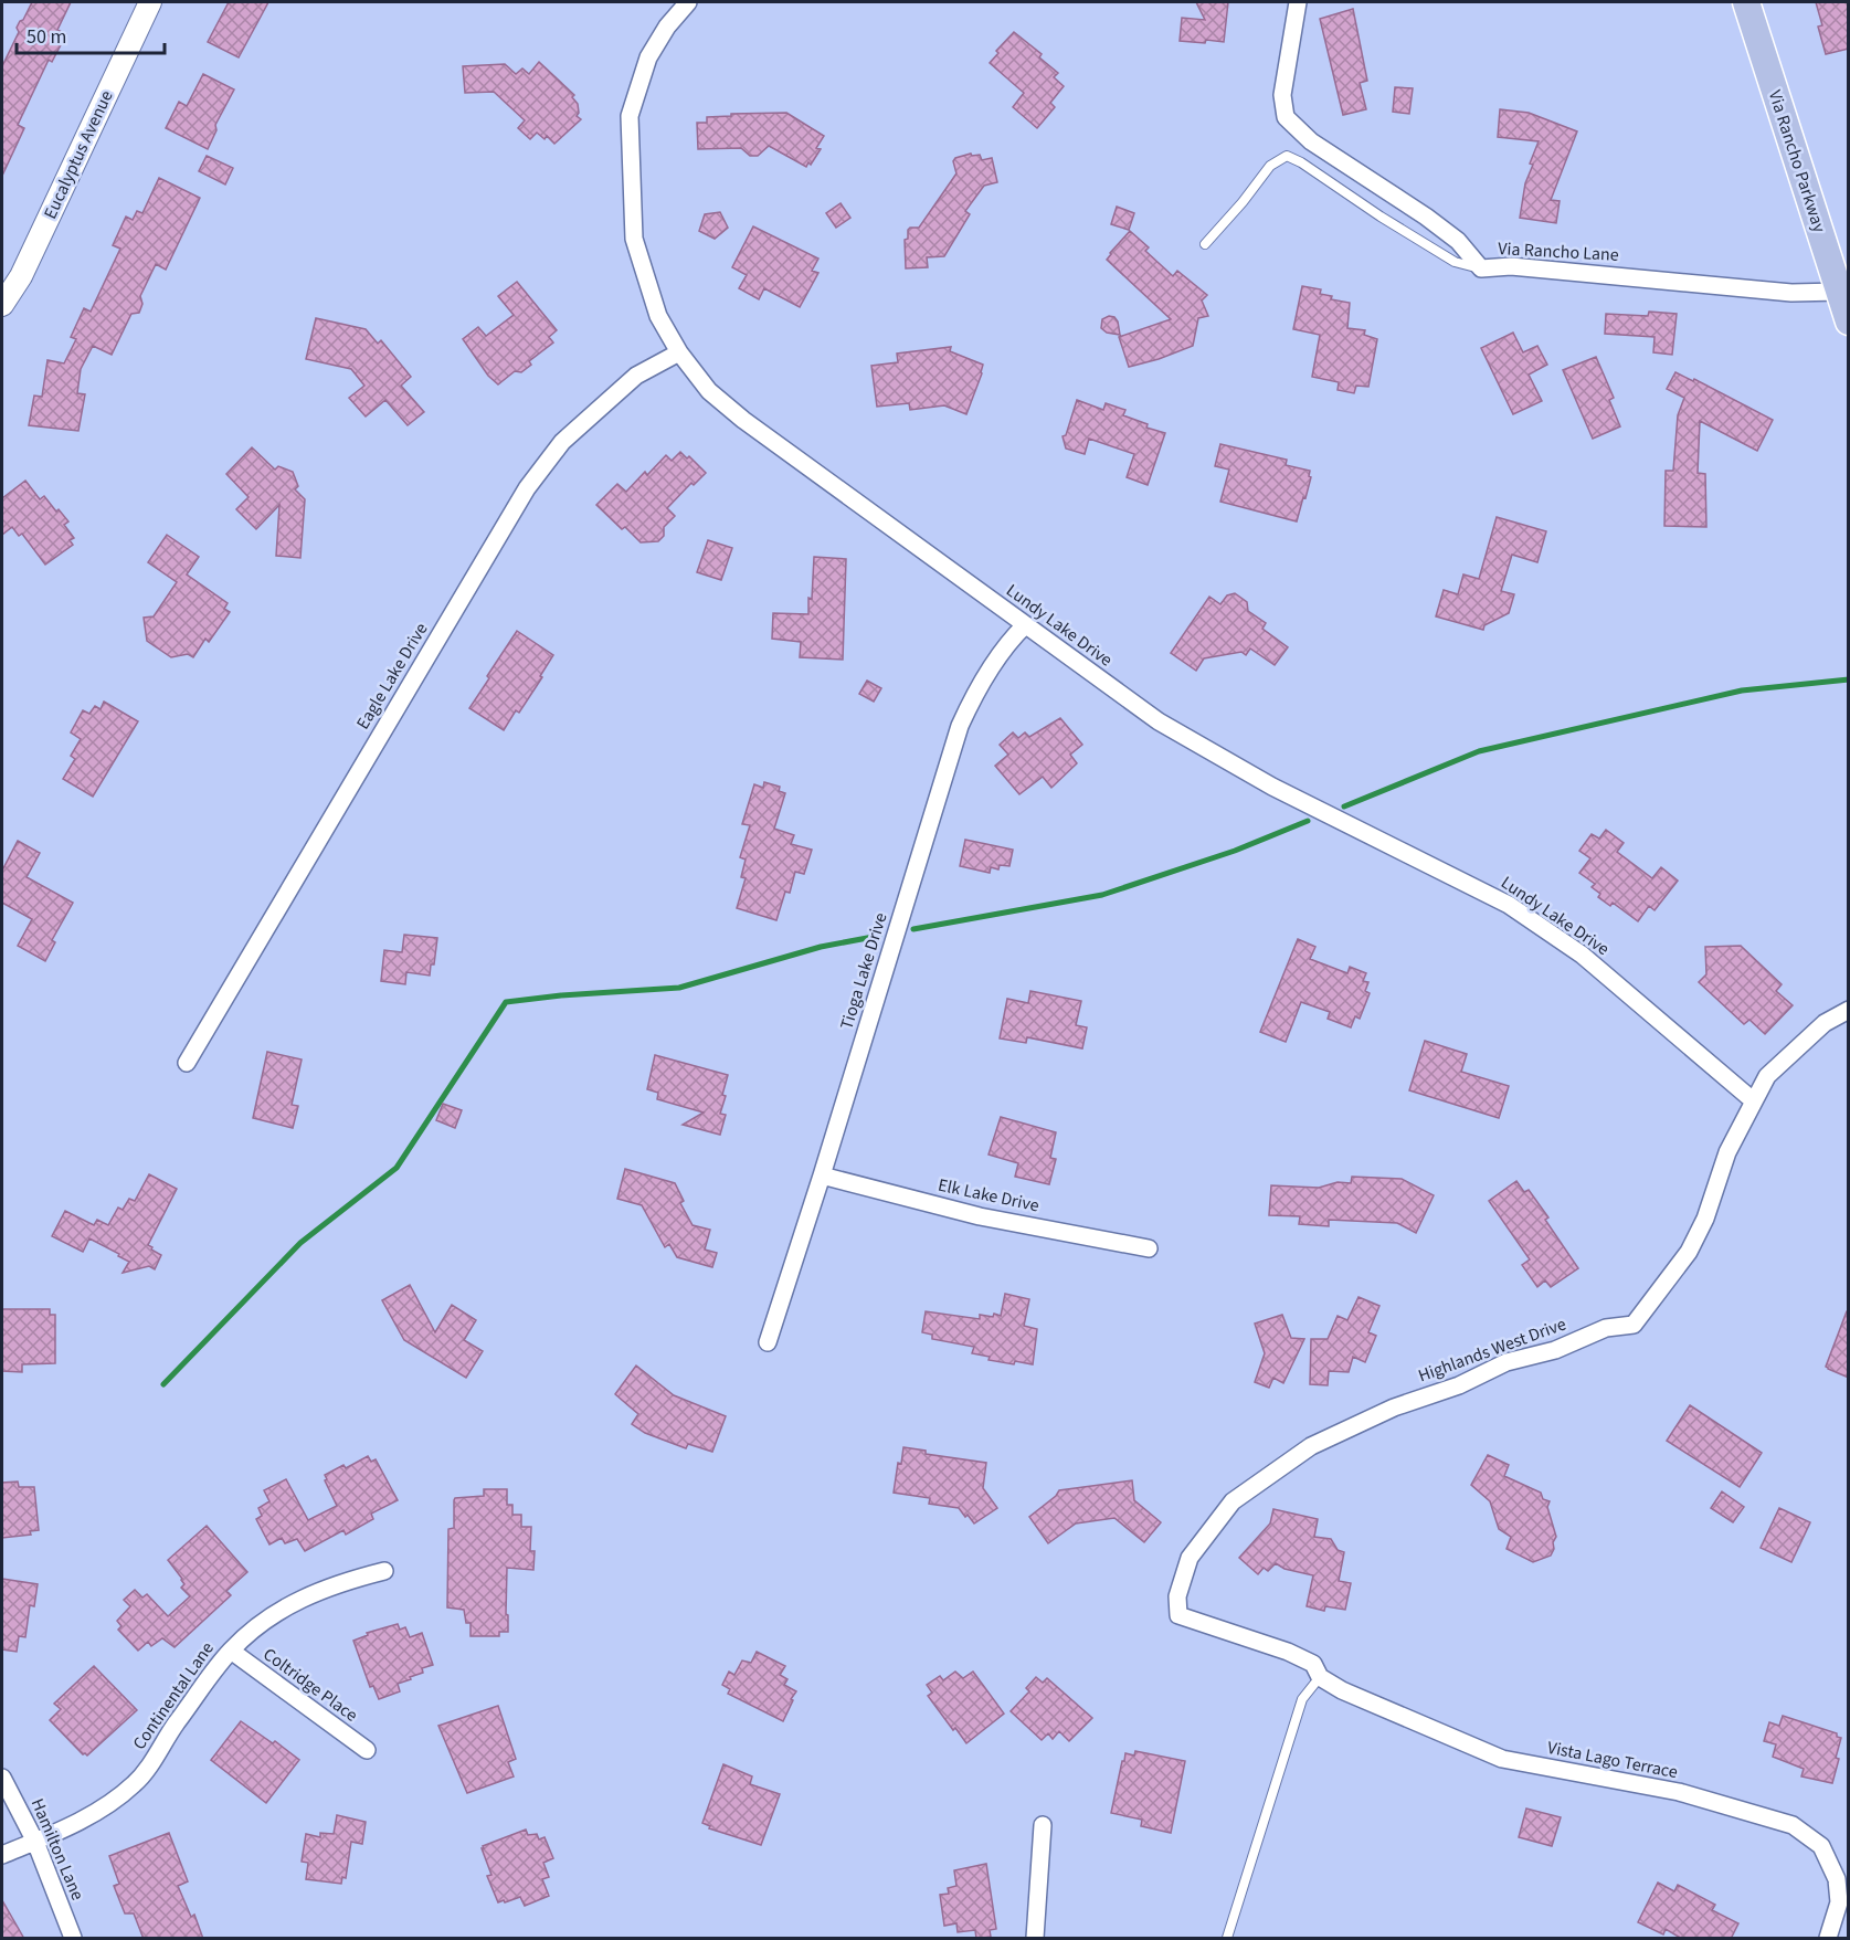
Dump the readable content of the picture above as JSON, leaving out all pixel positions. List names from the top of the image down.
{
  "streets": {
    "main road": ["Via Rancho Parkway"],
    "street": [
      "Eucalyptus Avenue",
      "Via Rancho Lane",
      "Lundy Lake Drive",
      "Eagle Lake Drive",
      "Tioga Lake Drive",
      "Elk Lake Drive",
      "Highlands West Drive",
      "Coltridge Place",
      "Continental Lane",
      "Vista Lago Terrace",
      "Hamilton Lane"
    ]
  },
  "crossings": [
    ["Via Rancho Parkway", "Via Rancho Lane"],
    ["Lundy Lake Drive", "Eagle Lake Drive"],
    ["Lundy Lake Drive", "Tioga Lake Drive"],
    ["Lundy Lake Drive", "Highlands West Drive"],
    ["Tioga Lake Drive", "Elk Lake Drive"],
    ["Highlands West Drive", "Vista Lago Terrace"],
    ["Coltridge Place", "Continental Lane"],
    ["Continental Lane", "Hamilton Lane"]
  ],
  "scale_bar": "50 m"
}
